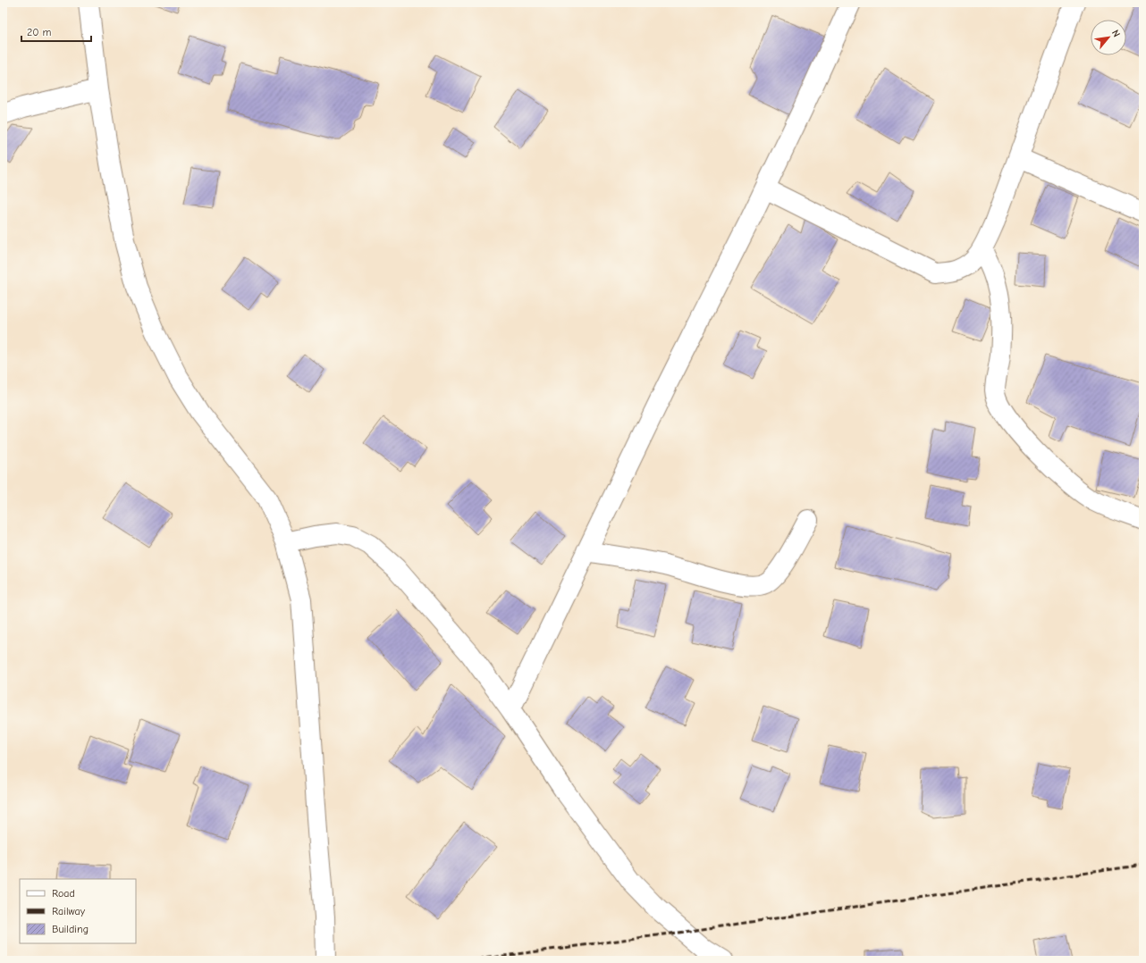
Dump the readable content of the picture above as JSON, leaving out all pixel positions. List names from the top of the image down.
{
  "legend": ["Road", "Railway", "Building"],
  "scale_bar": "20 m",
  "north": "top right"
}
